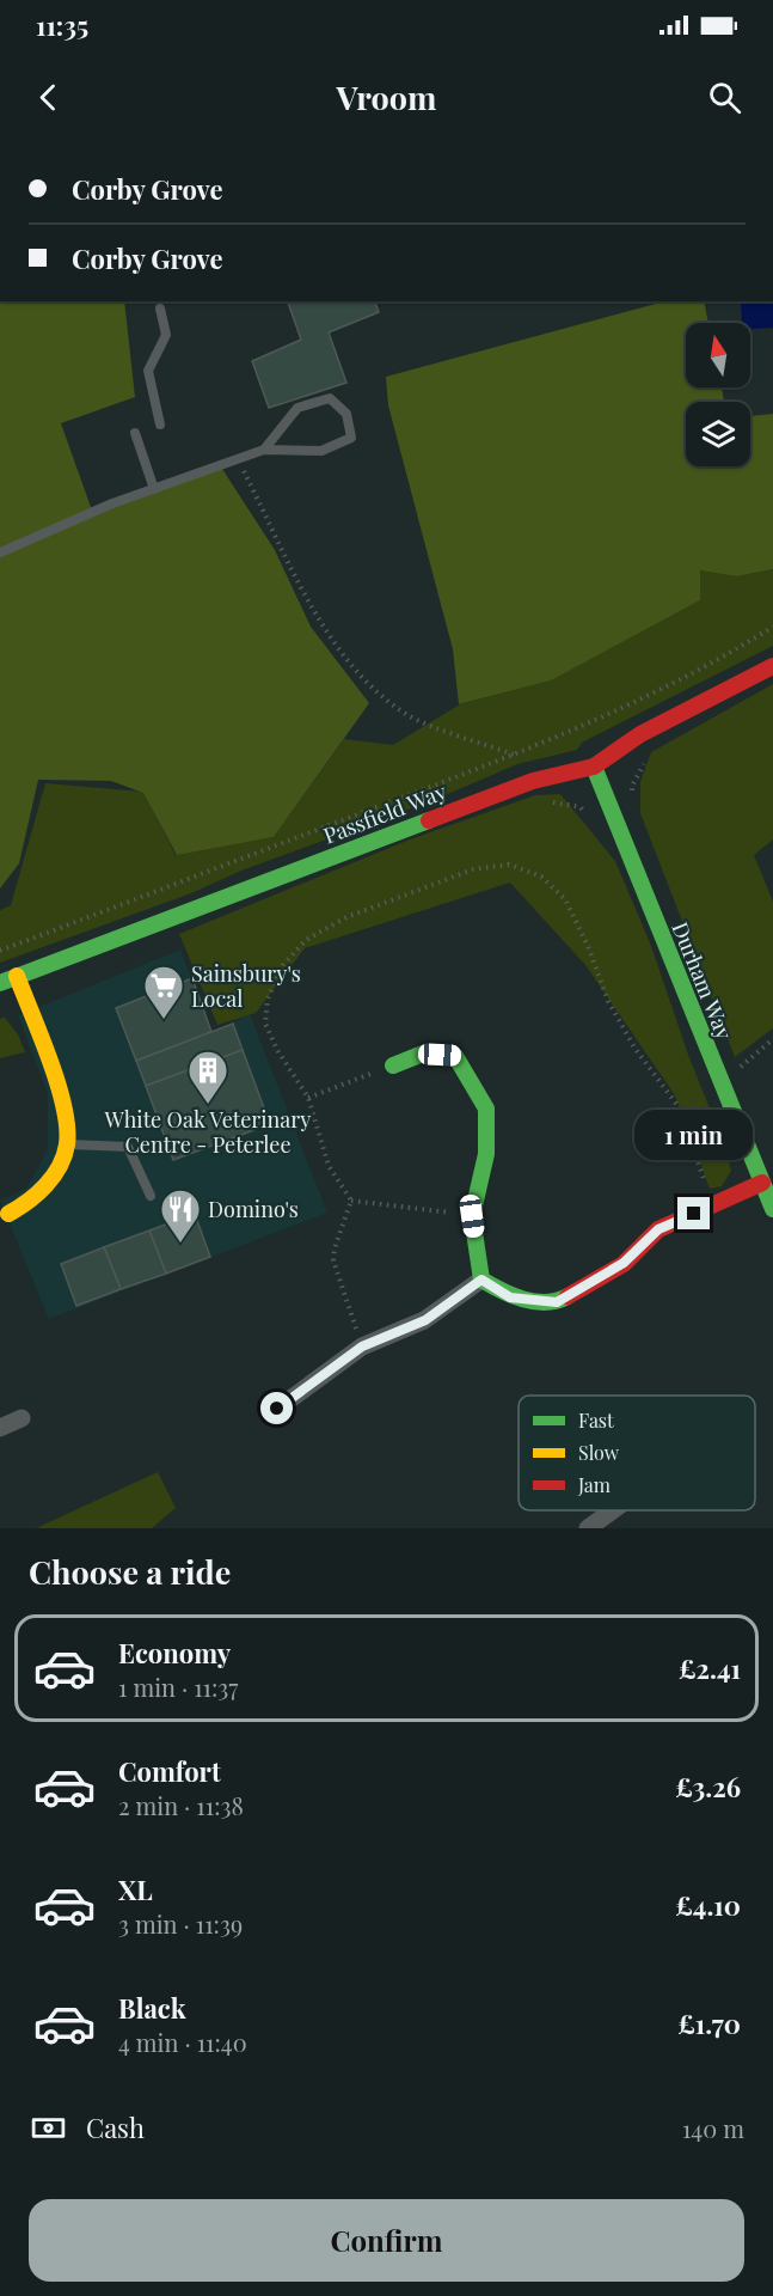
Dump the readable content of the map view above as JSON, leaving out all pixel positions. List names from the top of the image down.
{
  "streets": {
    "street": ["Passfield Way", "Durham Way"]
  },
  "crossings": [
    ["Passfield Way", "Durham Way"]
  ],
  "places": {
    "supermarket": ["Sainsbury's Local"],
    "building": ["White Oak Veterinary Centre - Peterlee"],
    "restaurant": ["Domino's"]
  },
  "legend": ["Fast", "Slow", "Jam"],
  "north": "top",
  "page": {
    "status": "11:35",
    "header": "Vroom",
    "banner": ["Corby Grove", "Corby Grove"],
    "bubble": "1 min",
    "heading": "Choose a ride",
    "list": [
      {
        "name": "Economy",
        "note": "1 min · 11:37",
        "value": "£2.41"
      },
      {
        "name": "Comfort",
        "note": "2 min · 11:38",
        "value": "£3.26"
      },
      {
        "name": "XL",
        "note": "3 min · 11:39",
        "value": "£4.10"
      },
      {
        "name": "Black",
        "note": "4 min · 11:40",
        "value": "£1.70"
      }
    ],
    "pay": ["Cash", "140 m"],
    "buttons": "Confirm"
  }
}
